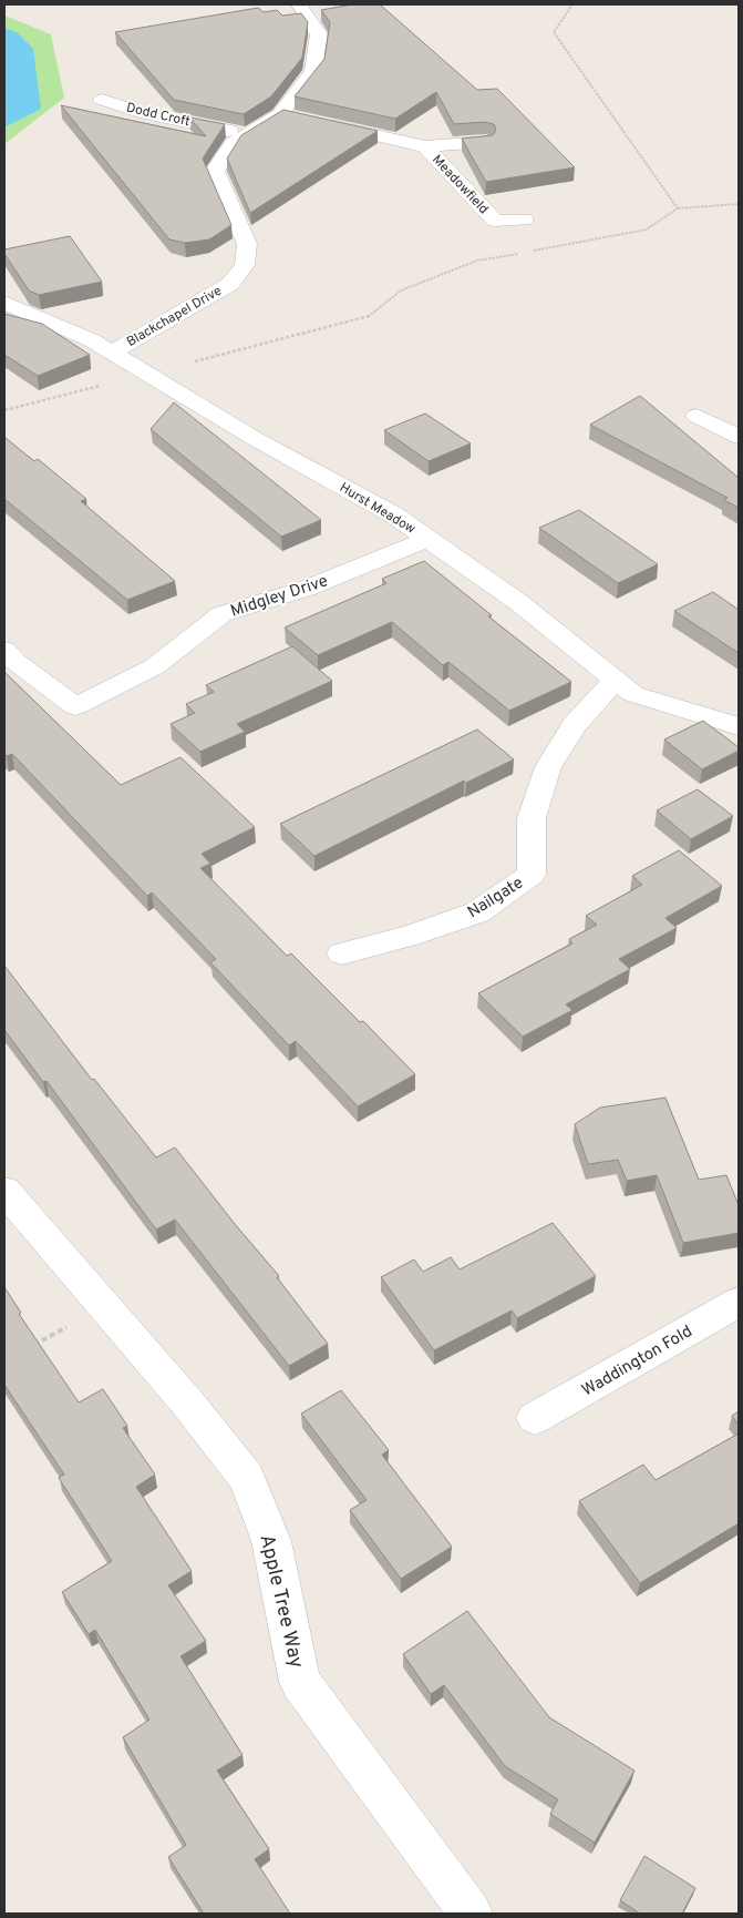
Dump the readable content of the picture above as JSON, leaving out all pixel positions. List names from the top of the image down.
{
  "streets": {
    "street": [
      "Dodd Croft",
      "Meadowfield",
      "Blackchapel Drive",
      "Hurst Meadow",
      "Midgley Drive",
      "Nailgate",
      "Waddington Fold",
      "Apple Tree Way"
    ]
  },
  "crossings": [
    ["Dodd Croft", "Blackchapel Drive"],
    ["Blackchapel Drive", "Hurst Meadow"],
    ["Hurst Meadow", "Midgley Drive"],
    ["Hurst Meadow", "Nailgate"]
  ]
}
